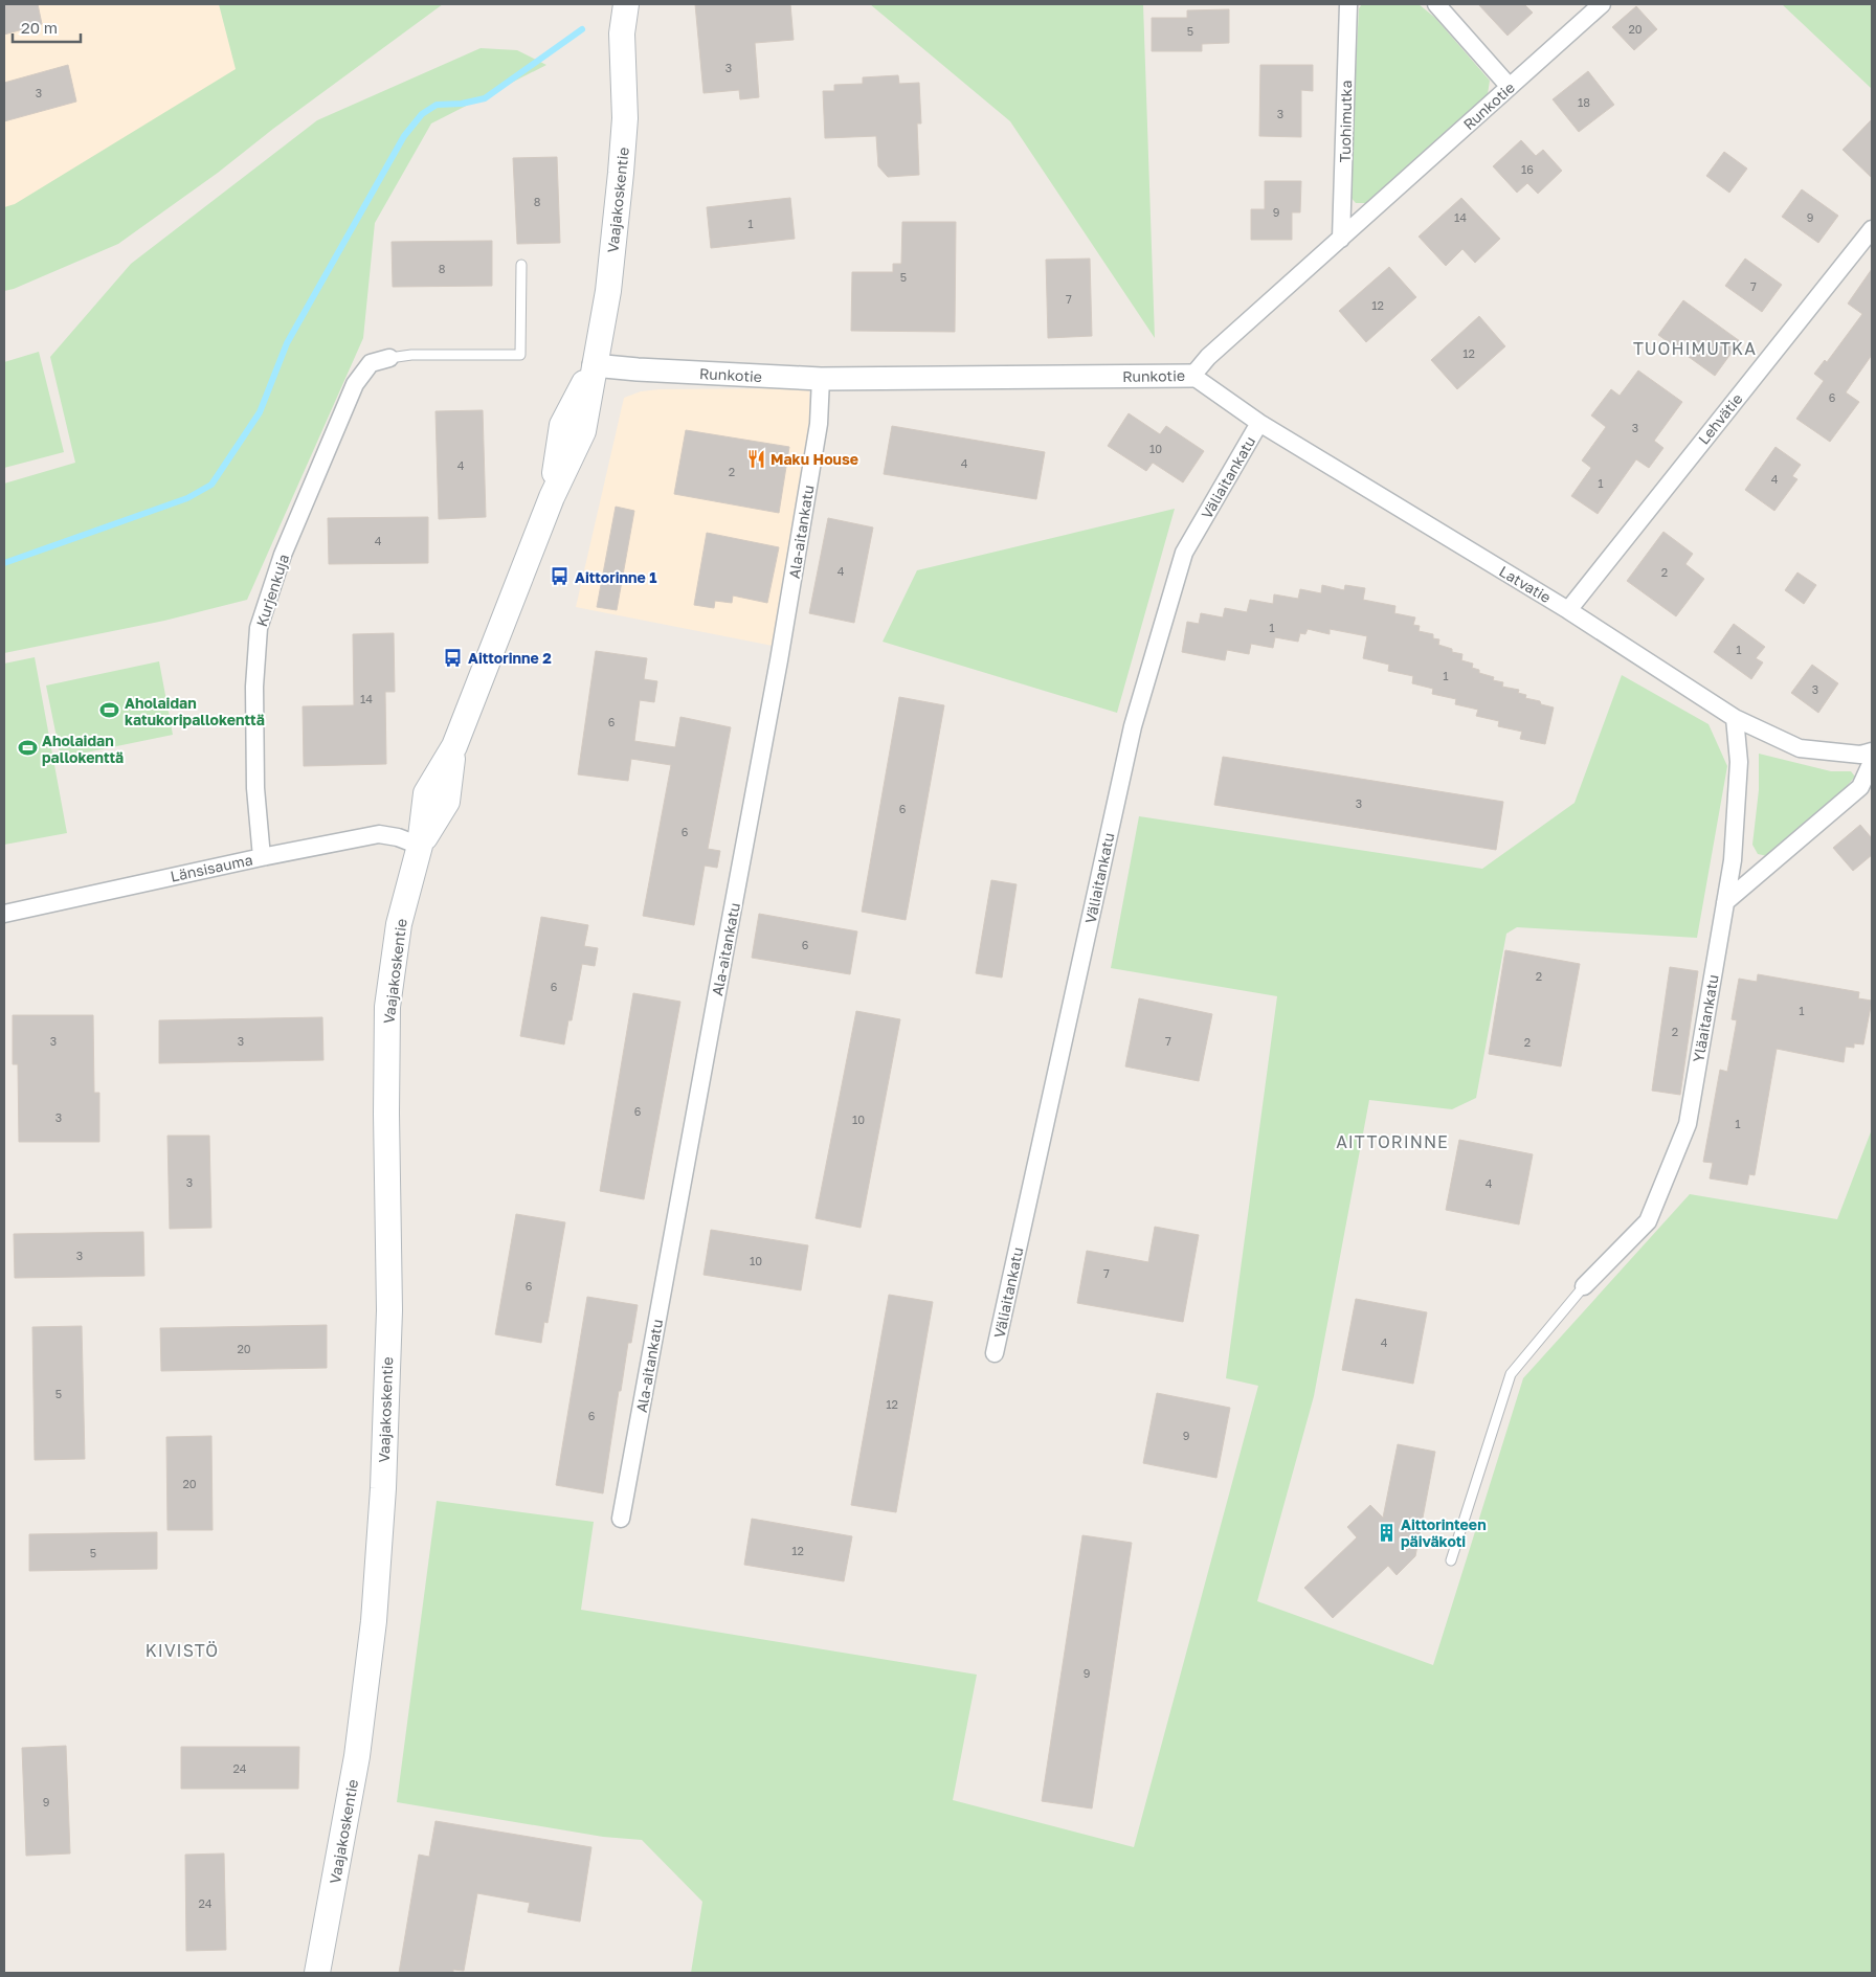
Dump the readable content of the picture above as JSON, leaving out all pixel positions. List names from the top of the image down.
{
  "streets": {
    "main road": ["Vaajakoskentie"],
    "street": [
      "Runkotie",
      "Tuohimutka",
      "Lehvätie",
      "Väliaitankatu",
      "Ala-aitankatu",
      "Latvatie",
      "Kurjenkuja",
      "Länsisauma",
      "Yläaitankatu"
    ]
  },
  "crossings": [
    ["Runkotie", "Tuohimutka"],
    ["Runkotie", "Vaajakoskentie"],
    ["Runkotie", "Ala-aitankatu"],
    ["Runkotie", "Latvatie"],
    ["Vaajakoskentie", "Länsisauma"],
    ["Lehvätie", "Latvatie"],
    ["Väliaitankatu", "Latvatie"],
    ["Latvatie", "Yläaitankatu"],
    ["Kurjenkuja", "Länsisauma"]
  ],
  "districts": ["TUOHIMUTKA", "AITTORINNE", "KIVISTÖ"],
  "places": {
    "restaurant": ["Maku House"],
    "bus stop": ["Aittorinne 1", "Aittorinne 2"],
    "sports": ["Aholaidan katukoripallokenttä", "Aholaidan pallokenttä"],
    "building": ["Aittorinteen päiväkoti"]
  },
  "house_numbers": [
    "20",
    "5",
    "3",
    "3",
    "18",
    "3",
    "16",
    "8",
    "9",
    "14",
    "9",
    "1",
    "8",
    "5",
    "7",
    "7",
    "12",
    "12",
    "6",
    "3",
    "10",
    "4",
    "4",
    "2",
    "4",
    "1",
    "4",
    "4",
    "2",
    "1",
    "1",
    "1",
    "3",
    "14",
    "6",
    "3",
    "6",
    "6",
    "6",
    "2",
    "6",
    "1",
    "2",
    "3",
    "3",
    "7",
    "2",
    "6",
    "3",
    "10",
    "1",
    "3",
    "4",
    "3",
    "10",
    "7",
    "6",
    "4",
    "20",
    "5",
    "12",
    "6",
    "9",
    "20",
    "12",
    "5",
    "9",
    "24",
    "9",
    "24"
  ],
  "scale_bar": "20 m"
}
